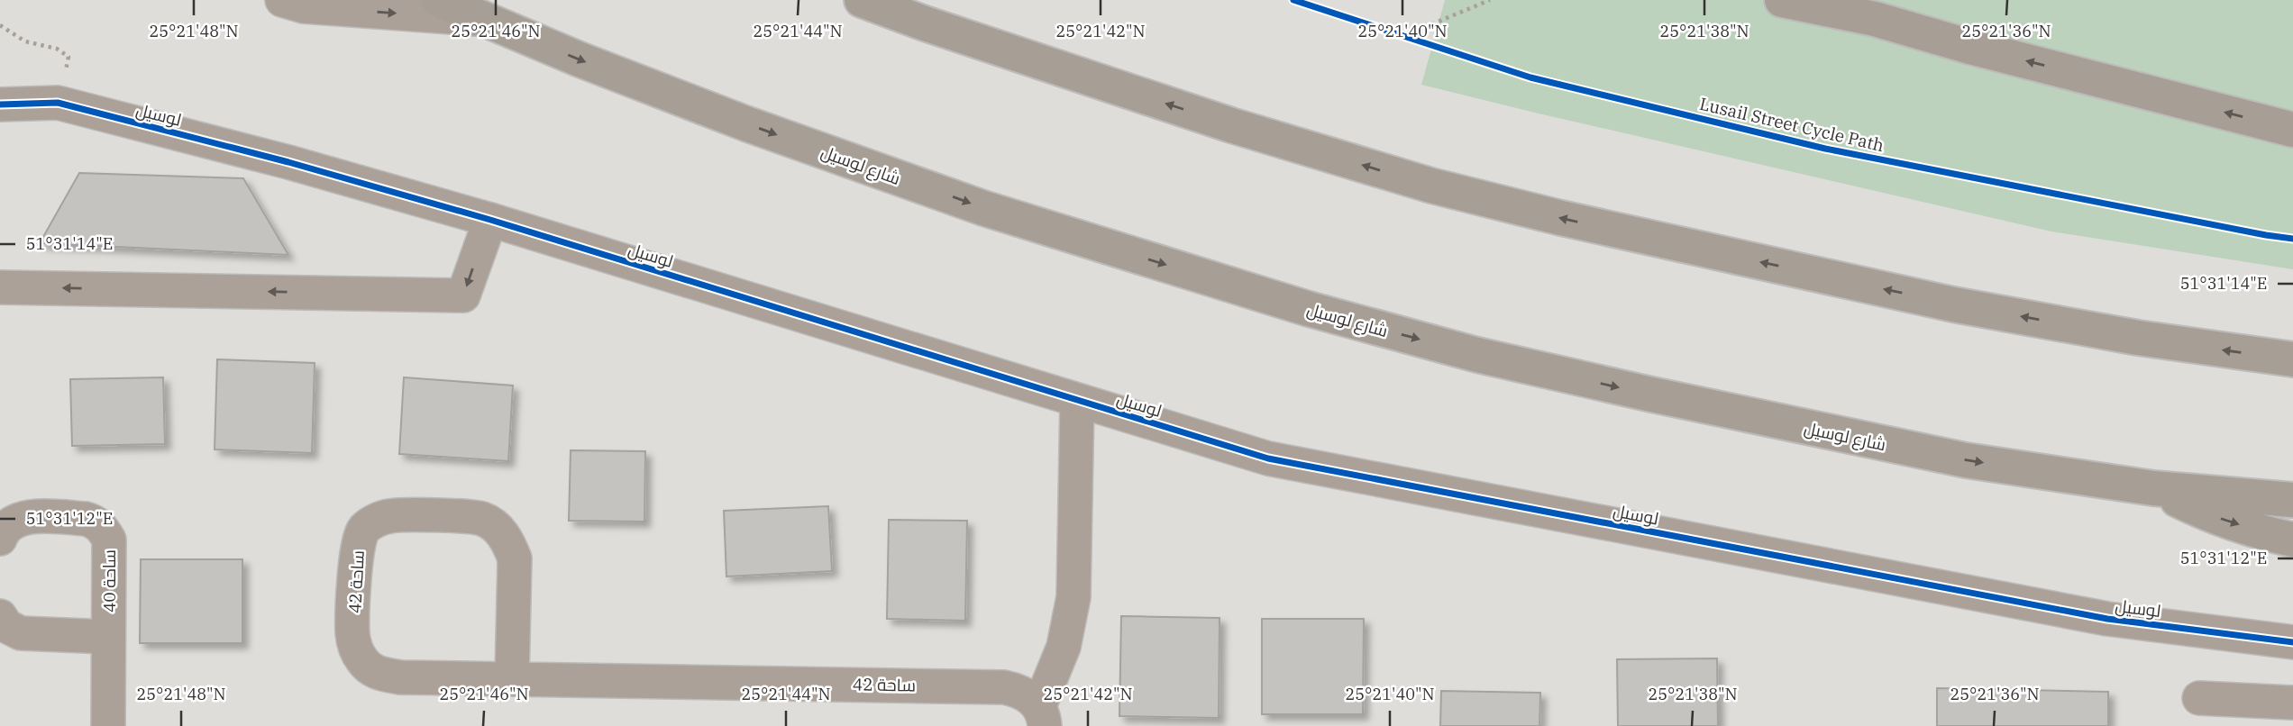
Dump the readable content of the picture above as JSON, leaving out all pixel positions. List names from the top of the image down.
{
  "streets": {
    "highway": ["شارع لوسيل"],
    "street": ["لوسيل", "ساحة 40", "ساحة 42"],
    "cycle path": ["Lusail Street Cycle Path"]
  },
  "coordinates": [
    "25°21'48\"N",
    "25°21'46\"N",
    "25°21'44\"N",
    "25°21'42\"N",
    "25°21'40\"N",
    "25°21'38\"N",
    "25°21'36\"N",
    "51°31'14\"E",
    "51°31'12\"E"
  ]
}
